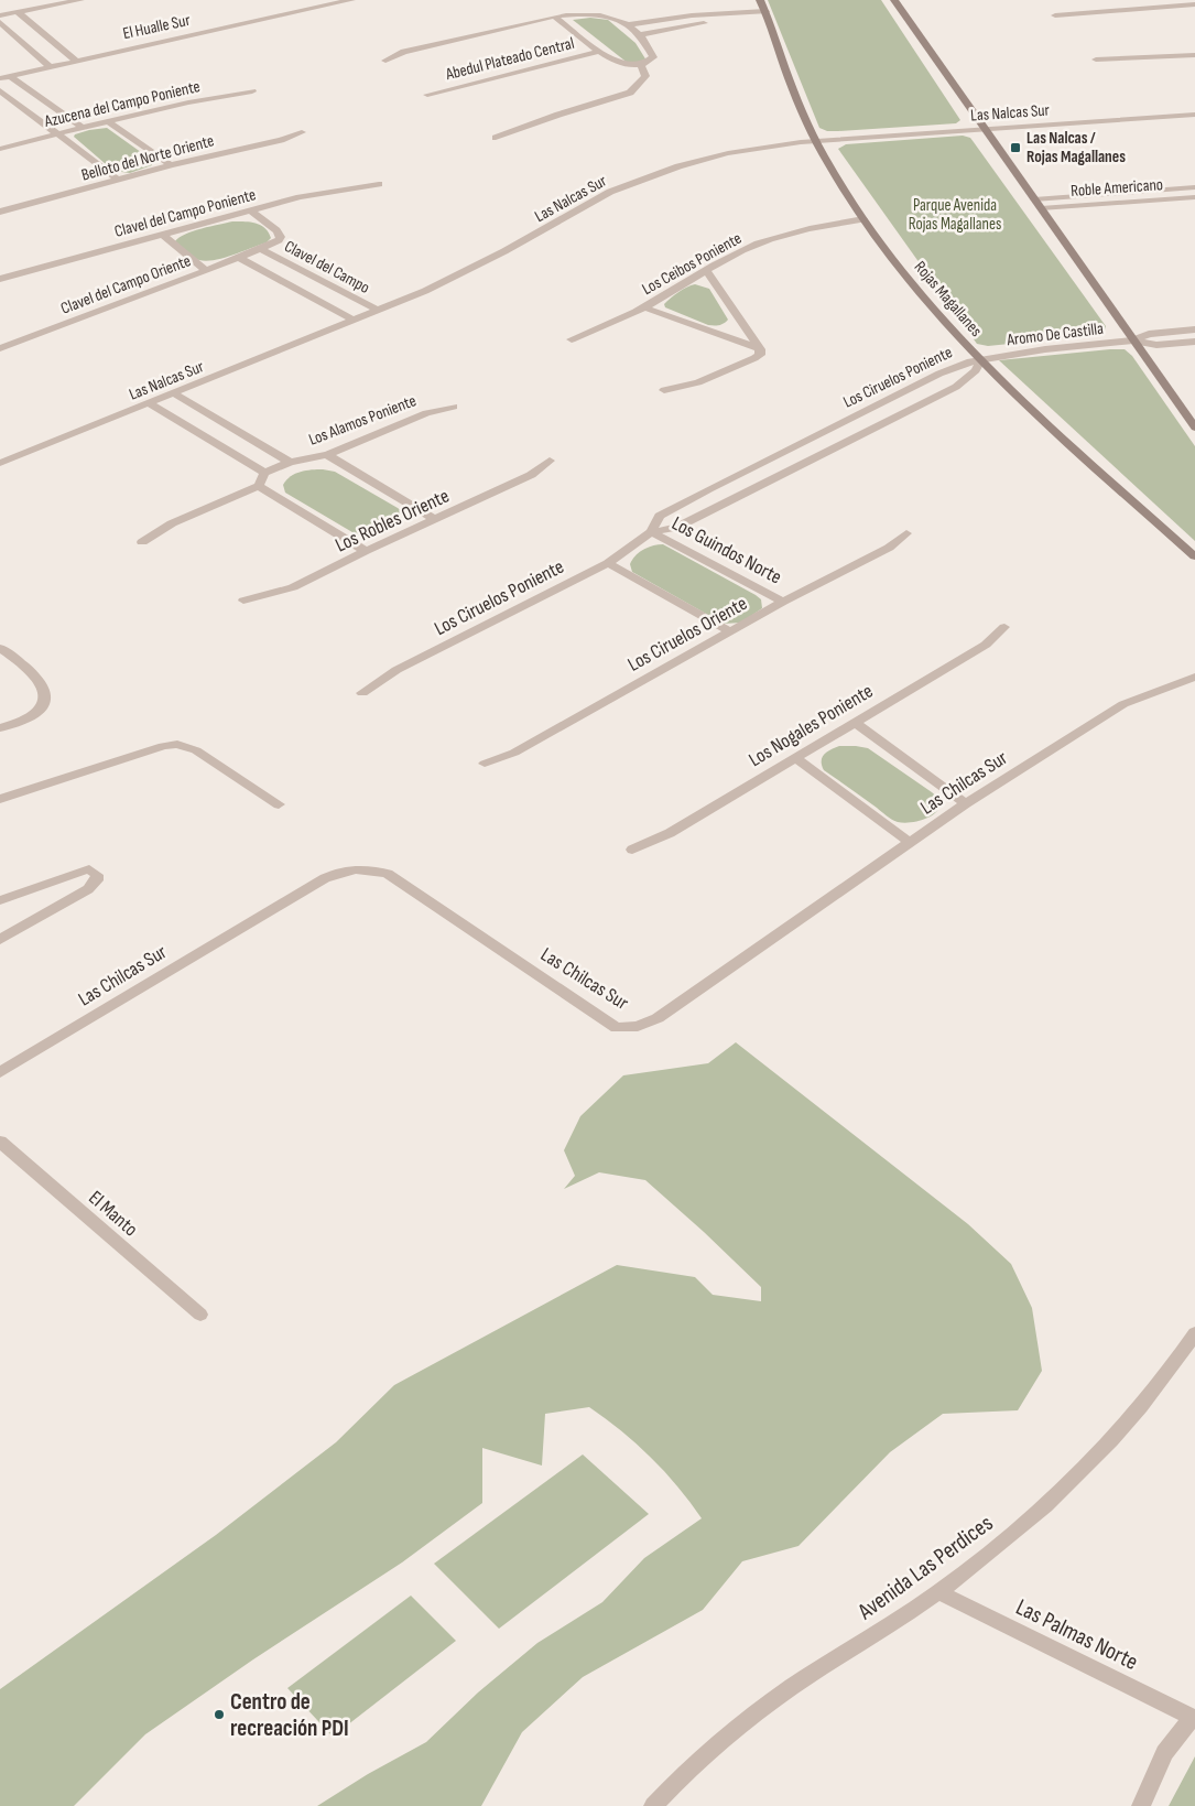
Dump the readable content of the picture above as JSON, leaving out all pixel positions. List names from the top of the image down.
{
  "streets": {
    "street": [
      "El Hualle Sur",
      "Abedul Plateado Central",
      "Azucena del Campo Poniente",
      "Las Nalcas Sur",
      "Belloto del Norte Oriente",
      "Roble Americano",
      "Clavel del Campo Poniente",
      "Los Ceibos Poniente",
      "Clavel del Campo",
      "Clavel del Campo Oriente",
      "Rojas Magallanes",
      "Aromo De Castilla",
      "Los Ciruelos Poniente",
      "Los Alamos Poniente",
      "Los Robles Oriente",
      "Los Guindos Norte",
      "Los Ciruelos Oriente",
      "Los Nogales Poniente",
      "Las Chilcas Sur",
      "El Manto",
      "Avenida Las Perdices",
      "Las Palmas Norte"
    ]
  },
  "crossings": [
    ["Las Nalcas Sur", "Clavel del Campo"],
    ["Las Nalcas Sur", "Rojas Magallanes"],
    ["Los Ceibos Poniente", "Rojas Magallanes"],
    ["Clavel del Campo", "Clavel del Campo Oriente"],
    ["Rojas Magallanes", "Aromo De Castilla"],
    ["Rojas Magallanes", "Los Ciruelos Poniente"],
    ["Aromo De Castilla", "Los Ciruelos Poniente"],
    ["Los Ciruelos Poniente", "Los Guindos Norte"],
    ["Los Guindos Norte", "Los Ciruelos Oriente"],
    ["Avenida Las Perdices", "Las Palmas Norte"]
  ],
  "parks": ["Parque Avenida Rojas Magallanes"],
  "places": {
    "transit": ["Las Nalcas / Rojas Magallanes"],
    "other": ["Centro de recreación PDI"]
  }
}
